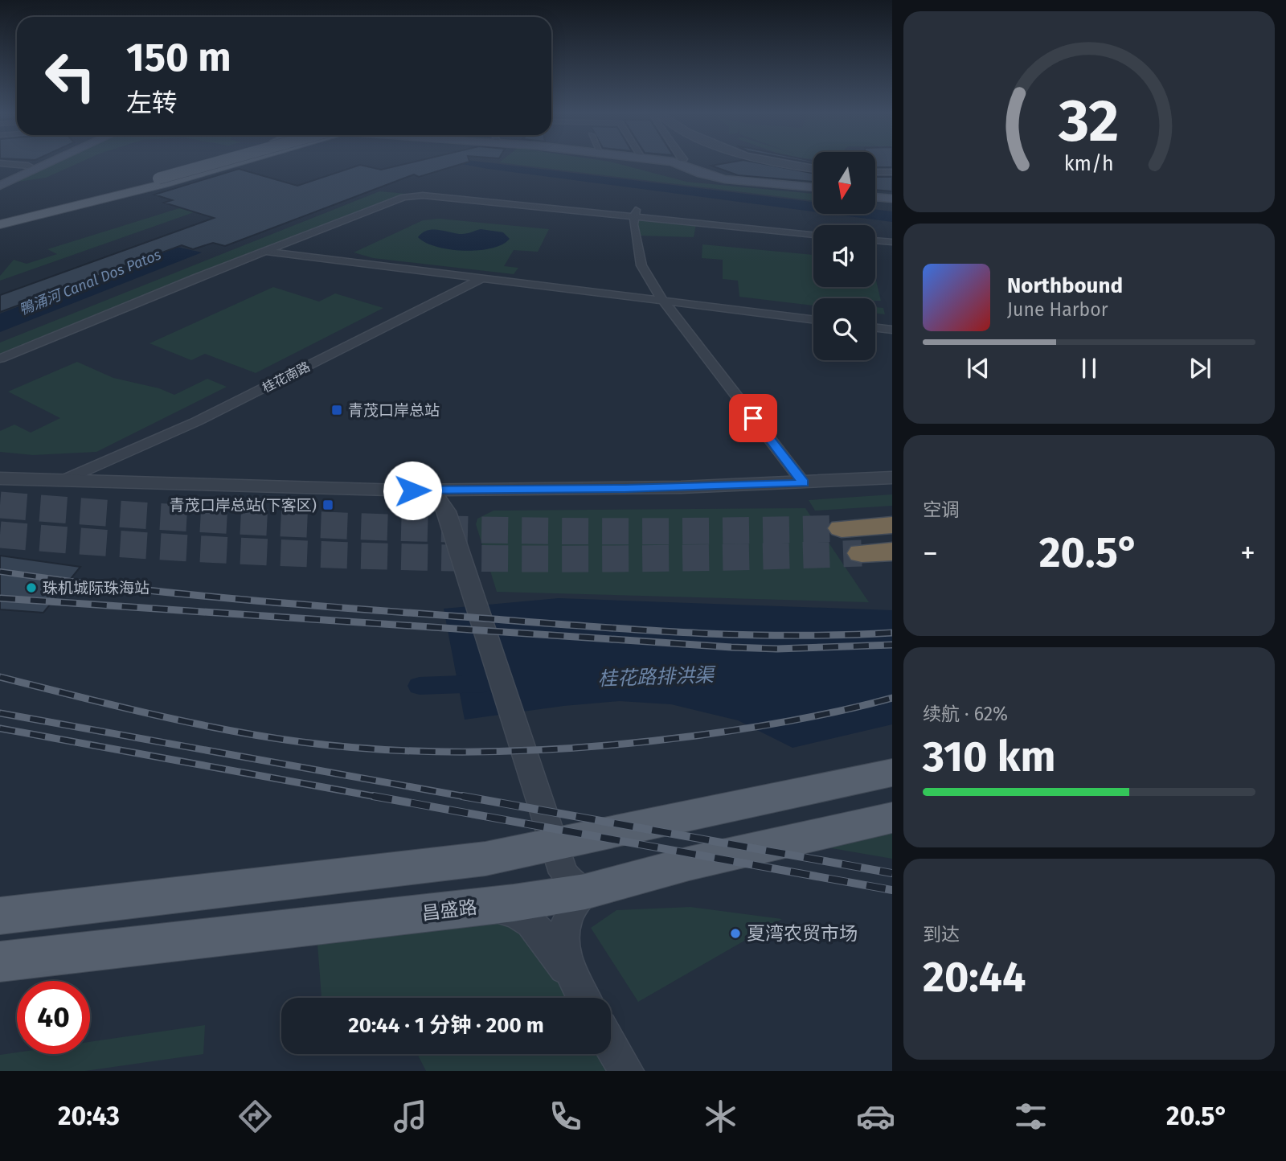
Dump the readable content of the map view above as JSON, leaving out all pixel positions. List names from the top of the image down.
{
  "streets": {
    "main road": ["昌盛路"],
    "street": ["桂花南路"]
  },
  "water": ["鴨涌河 Canal Dos Patos", "桂花路排洪渠"],
  "places": {
    "transit": ["青茂口岸总站", "青茂口岸总站(下客区)"],
    "other": ["珠机城际珠海站", "夏湾农贸市场"]
  },
  "north": "bottom",
  "page": {
    "turn": ["150 m", "左转"],
    "song": ["Northbound", "June Harbor"],
    "tile": [
      "空调",
      ["续航 · 62%", "310 km"],
      ["到达", "20:44"]
    ],
    "heat": ["−", "20.5°", "+"],
    "limit": "40",
    "trip": "20:44 · 1 分钟 · 200 m",
    "tabs": ["20:43", "20.5°"],
    "gauge": ["32", "km/h"]
  }
}
